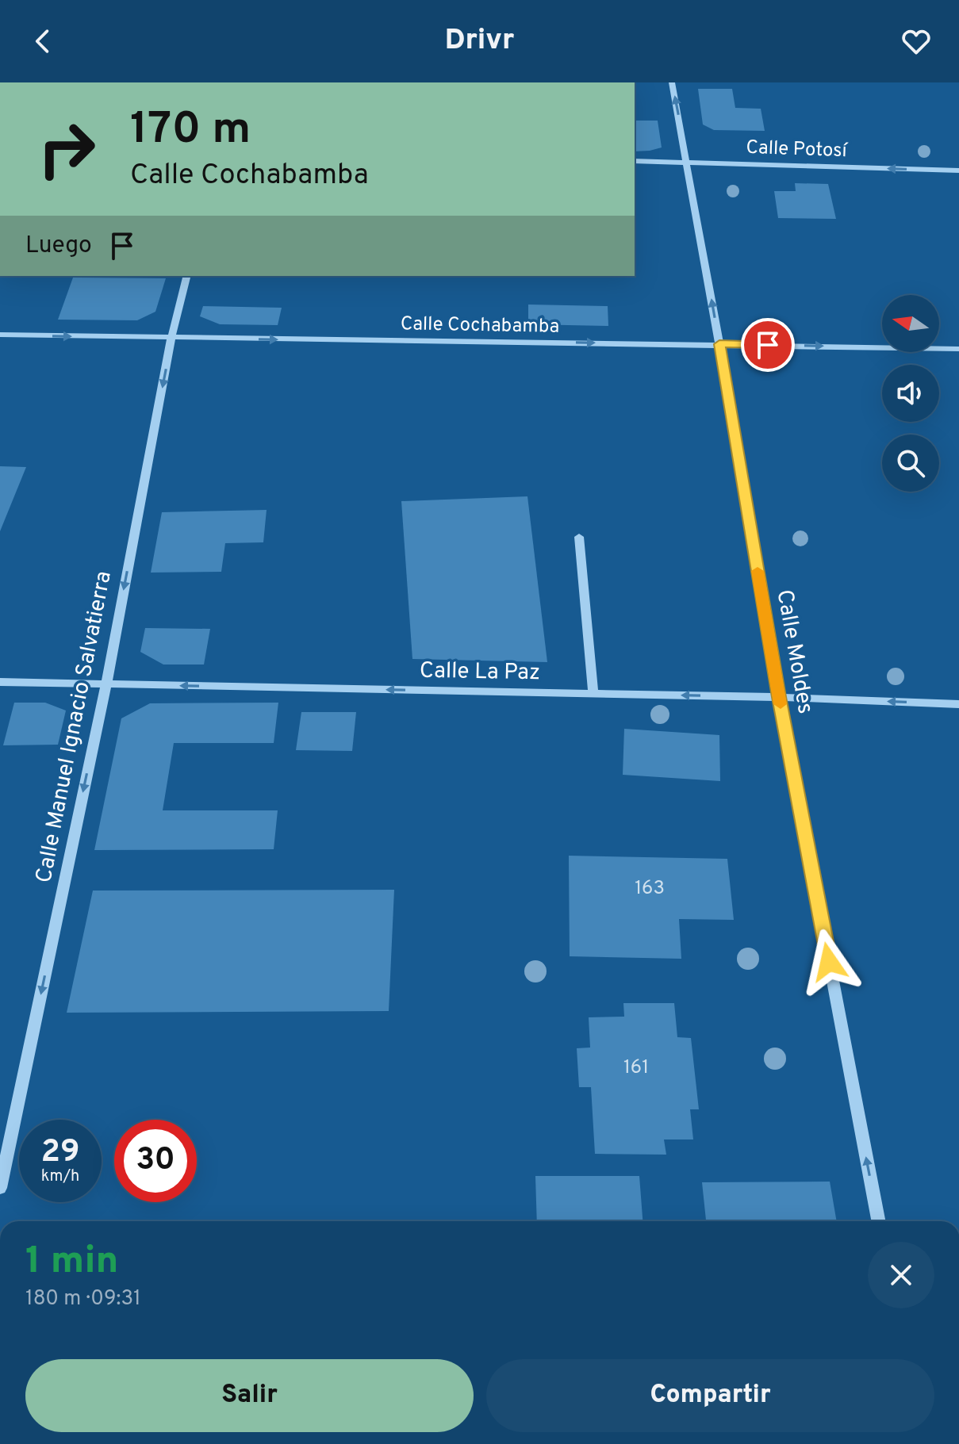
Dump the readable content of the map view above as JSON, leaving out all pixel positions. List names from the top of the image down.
{
  "streets": {
    "street": [
      "Calle Potosí",
      "Calle Cochabamba",
      "Calle Moldes",
      "Calle La Paz",
      "Calle Manuel Ignacio Salvatierra"
    ]
  },
  "crossings": [
    ["Calle Potosí", "Calle Moldes"],
    ["Calle Cochabamba", "Calle Moldes"],
    ["Calle Cochabamba", "Calle Manuel Ignacio Salvatierra"],
    ["Calle Moldes", "Calle La Paz"],
    ["Calle La Paz", "Calle Manuel Ignacio Salvatierra"]
  ],
  "one_way": [
    "Calle Potosí",
    "Calle Cochabamba",
    "Calle Moldes",
    "Calle La Paz",
    "Calle Manuel Ignacio Salvatierra"
  ],
  "house_numbers": ["163", "161"],
  "north": "left",
  "page": {
    "header": "Drivr",
    "turn": ["170 m", "Calle Cochabamba"],
    "then": "Luego",
    "speed": "29 km/h",
    "limit": "30",
    "heading": ["1 min", "180 m · 09:31"],
    "buttons": ["Salir", "Compartir"]
  }
}
